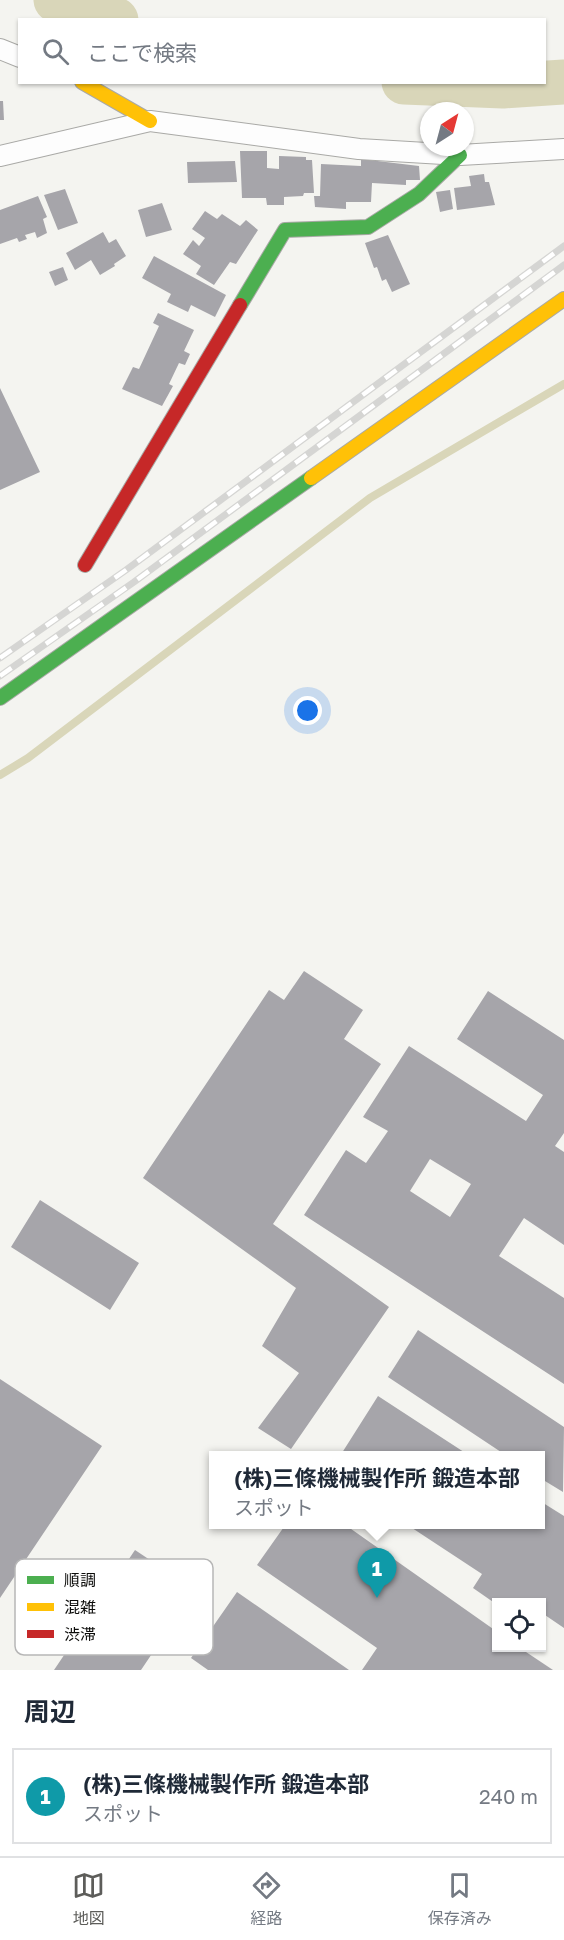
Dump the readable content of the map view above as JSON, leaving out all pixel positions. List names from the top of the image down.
{
  "legend": ["順調", "混雑", "渋滞"],
  "north": "top right",
  "page": {
    "search": "ここで検索",
    "popup": ["(株)三條機械製作所 鍛造本部", "スポット"],
    "pins": "1",
    "heading": "周辺",
    "list": [
      {
        "mark": "1",
        "name": "(株)三條機械製作所 鍛造本部",
        "note": "スポット",
        "value": "240 m"
      }
    ],
    "nav": ["地図", "経路", "保存済み"]
  }
}
